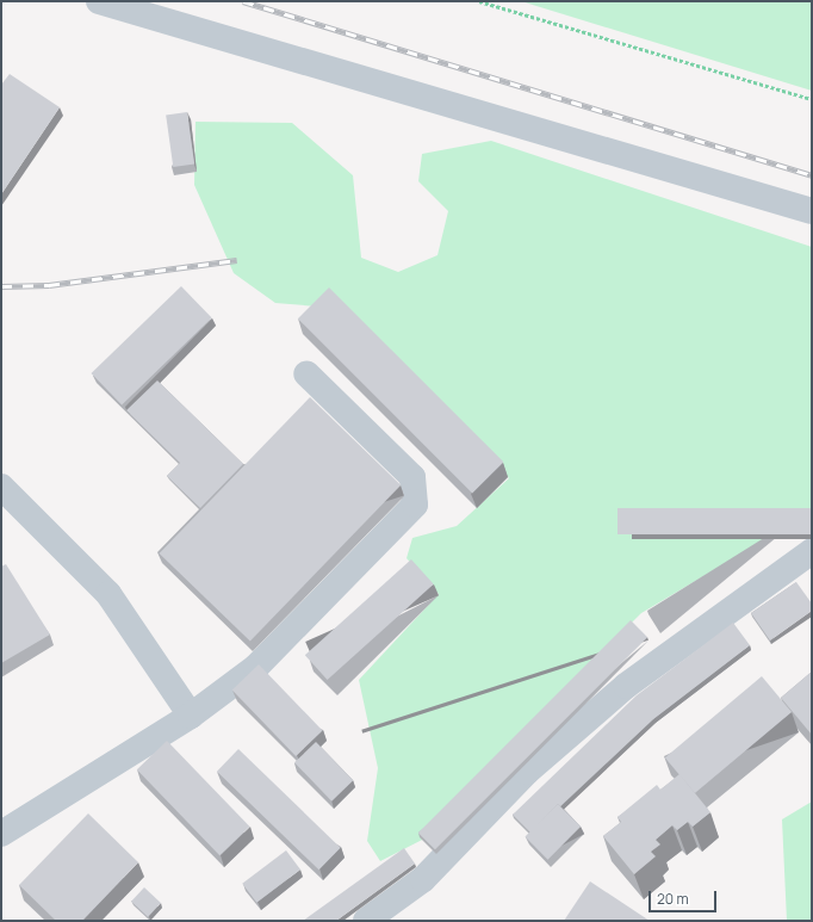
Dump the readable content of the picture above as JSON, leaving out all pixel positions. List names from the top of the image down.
{
  "scale_bar": "20 m"
}
